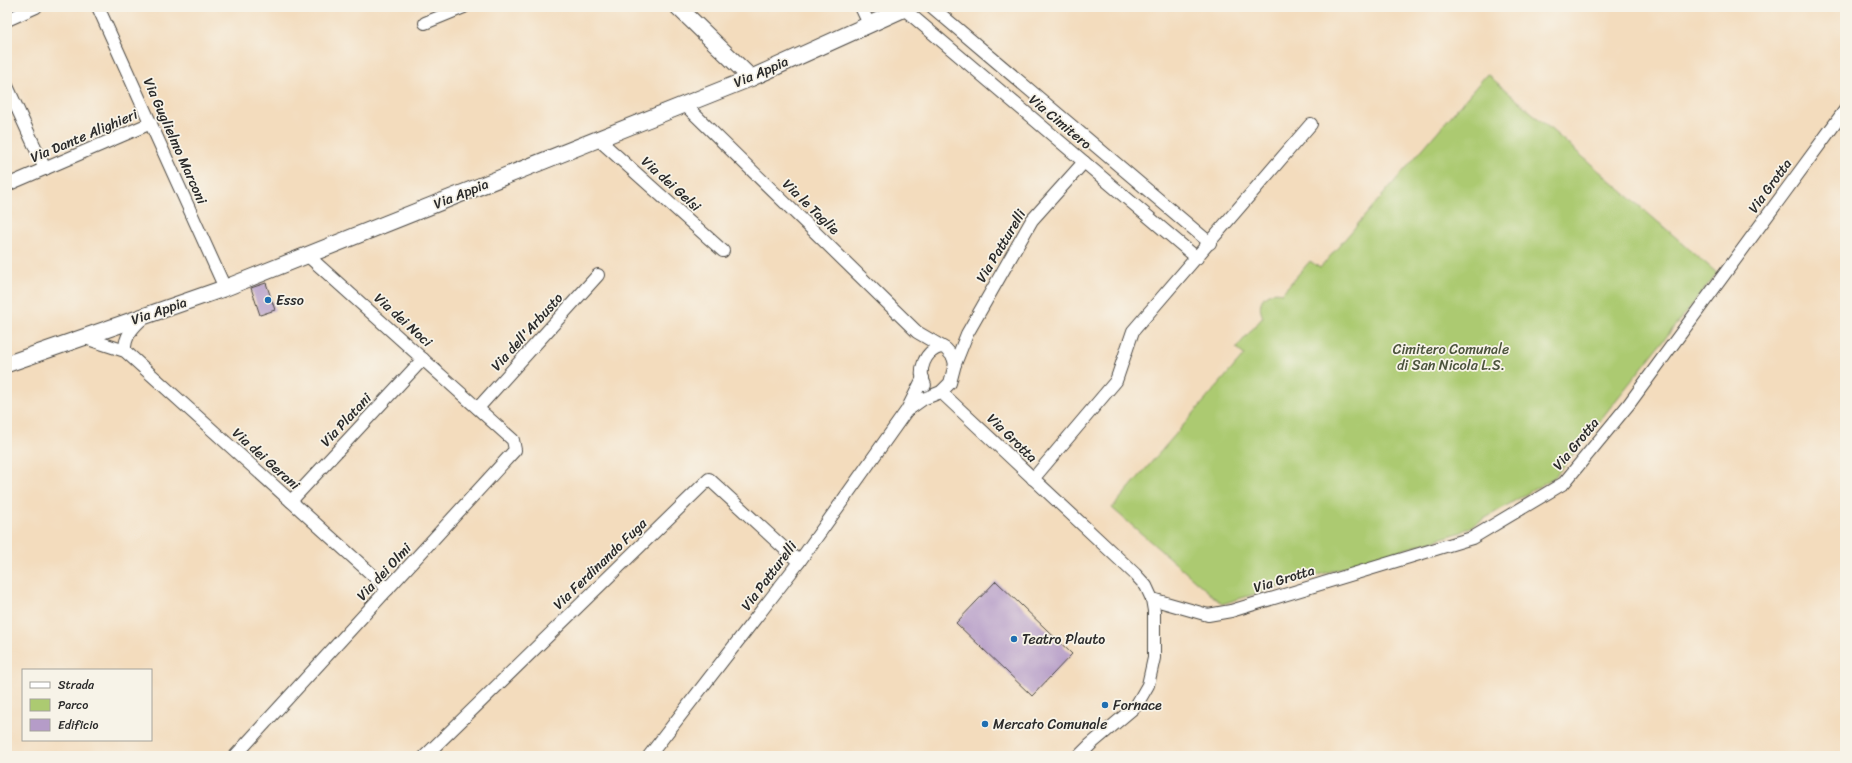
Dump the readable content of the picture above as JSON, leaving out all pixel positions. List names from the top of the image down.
{
  "streets": {
    "street": [
      "Via Appia",
      "Via Cimitero",
      "Via Dante Alighieri",
      "Via Guglielmo Marconi",
      "Via dei Gelsi",
      "Via Grotta",
      "Via le Taglie",
      "Via Patturelli",
      "Via dei Noci",
      "Via dell'Arbusto",
      "Via Platani",
      "Via dei Gerani",
      "Via Ferdinando Fuga",
      "Via dei Olmi"
    ]
  },
  "crossings": [
    ["Via Appia", "Via Cimitero"],
    ["Via Appia", "Via Guglielmo Marconi"],
    ["Via Appia", "Via dei Gelsi"],
    ["Via Appia", "Via le Taglie"],
    ["Via Appia", "Via dei Noci"],
    ["Via Appia", "Via dei Gerani"],
    ["Via Cimitero", "Via Patturelli"],
    ["Via Dante Alighieri", "Via Guglielmo Marconi"],
    ["Via Grotta", "Via le Taglie"],
    ["Via Grotta", "Via Patturelli"],
    ["Via le Taglie", "Via Patturelli"],
    ["Via Patturelli", "Via Ferdinando Fuga"],
    ["Via dei Noci", "Via dell'Arbusto"],
    ["Via dei Noci", "Via Platani"],
    ["Via dei Noci", "Via dei Olmi"],
    ["Via dell'Arbusto", "Via dei Olmi"],
    ["Via Platani", "Via dei Gerani"],
    ["Via dei Gerani", "Via dei Olmi"]
  ],
  "parks": ["Cimitero Comunale di San Nicola L.S."],
  "places": [
    "Esso",
    "Teatro Plauto",
    "Fornace",
    "Mercato Comunale"
  ],
  "legend": ["Strada", "Parco", "Edificio"]
}
